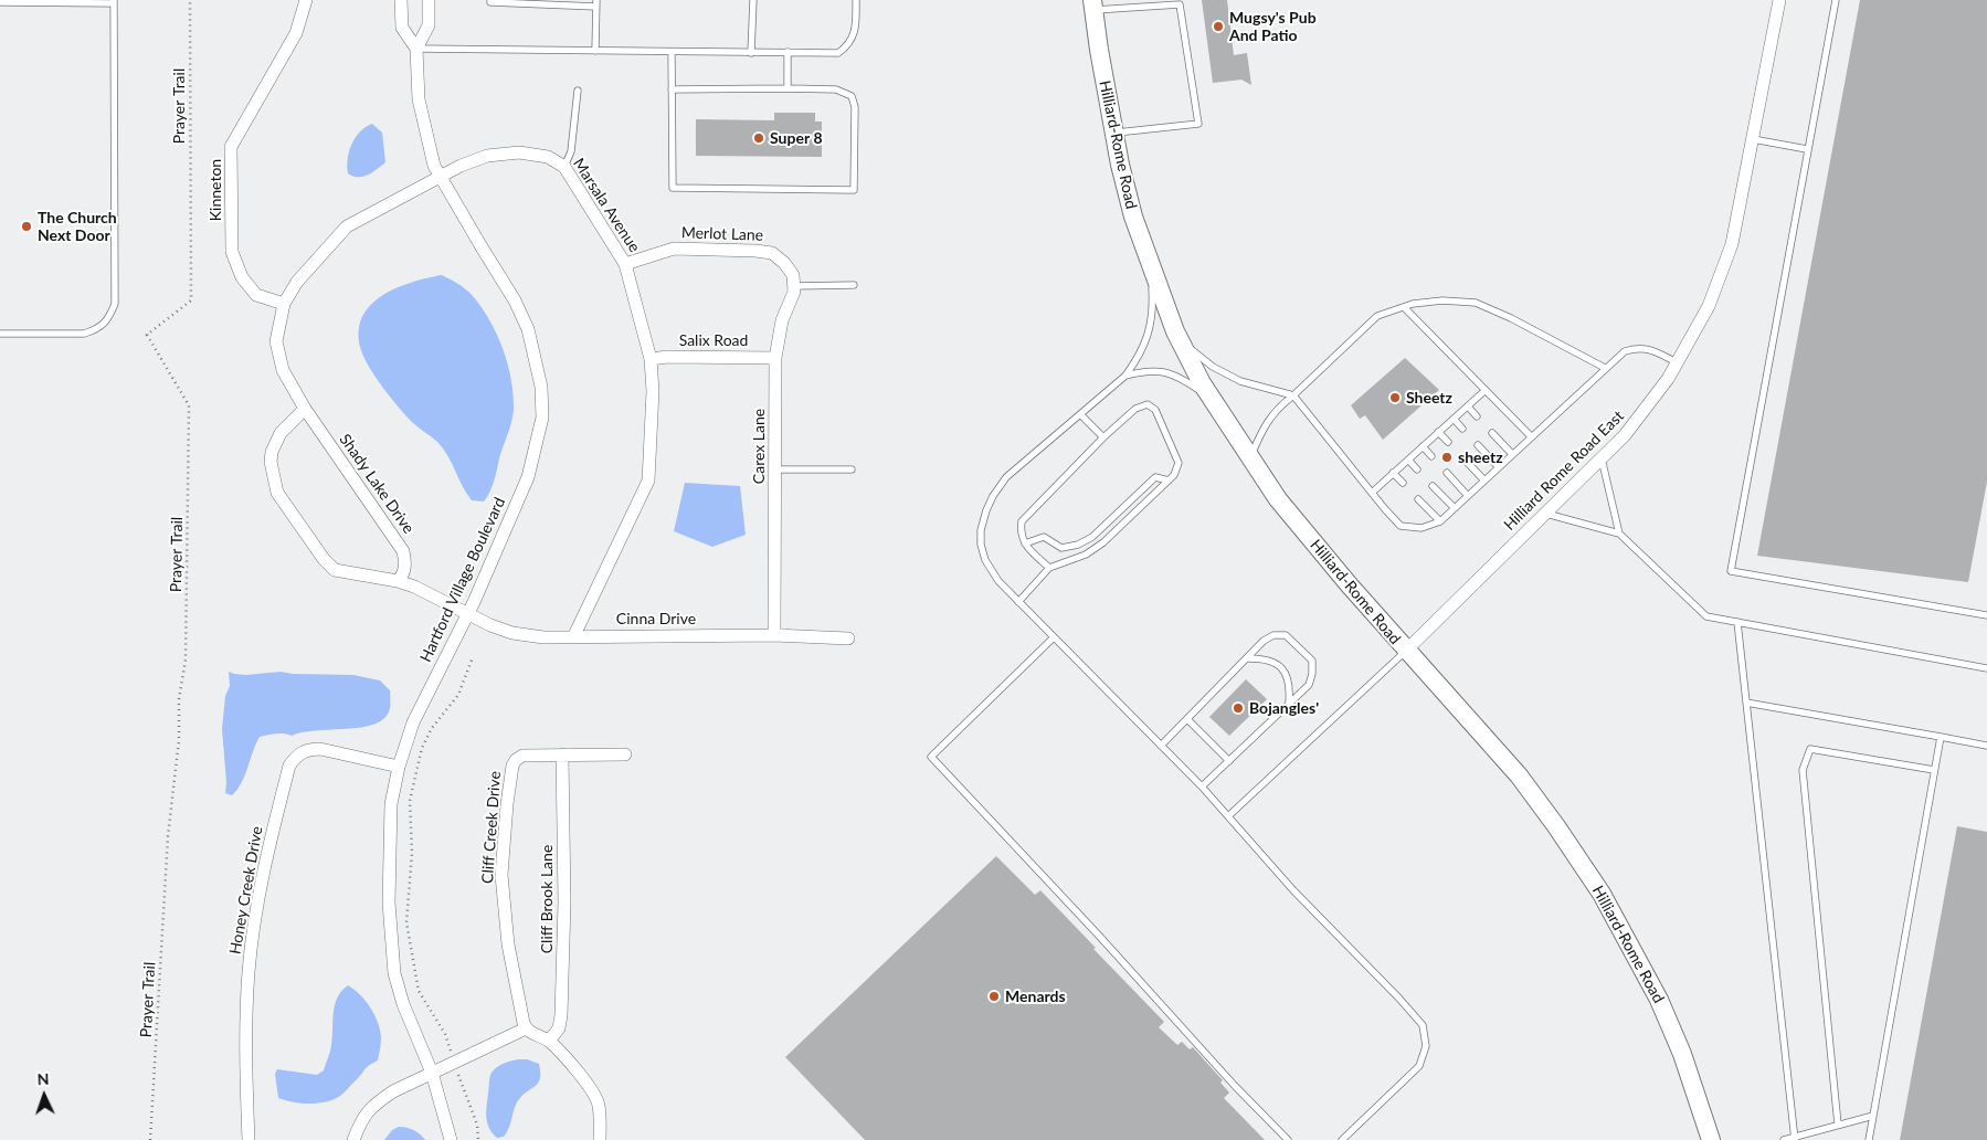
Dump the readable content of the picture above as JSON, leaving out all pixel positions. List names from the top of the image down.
{
  "streets": {
    "main road": ["Hilliard-Rome Road"],
    "street": [
      "Kinneton",
      "Marsala Avenue",
      "Merlot Lane",
      "Salix Road",
      "Carex Lane",
      "Hilliard Rome Road East",
      "Shady Lake Drive",
      "Hartford Village Boulevard",
      "Cinna Drive",
      "Cliff Creek Drive",
      "Honey Creek Drive",
      "Cliff Brook Lane"
    ],
    "path": ["Prayer Trail"]
  },
  "crossings": [
    ["Hilliard-Rome Road", "Hilliard Rome Road East"],
    ["Kinneton", "Shady Lake Drive"],
    ["Marsala Avenue", "Merlot Lane"],
    ["Marsala Avenue", "Salix Road"],
    ["Marsala Avenue", "Shady Lake Drive"],
    ["Marsala Avenue", "Hartford Village Boulevard"],
    ["Marsala Avenue", "Cinna Drive"],
    ["Merlot Lane", "Carex Lane"],
    ["Salix Road", "Carex Lane"],
    ["Carex Lane", "Cinna Drive"],
    ["Shady Lake Drive", "Hartford Village Boulevard"],
    ["Hartford Village Boulevard", "Cinna Drive"],
    ["Hartford Village Boulevard", "Honey Creek Drive"],
    ["Cliff Creek Drive", "Cliff Brook Lane"]
  ],
  "places": [
    "Mugsy's Pub And Patio",
    "Super 8",
    "The Church Next Door",
    "Sheetz",
    "sheetz",
    "Bojangles'",
    "Menards"
  ],
  "north": "top"
}
